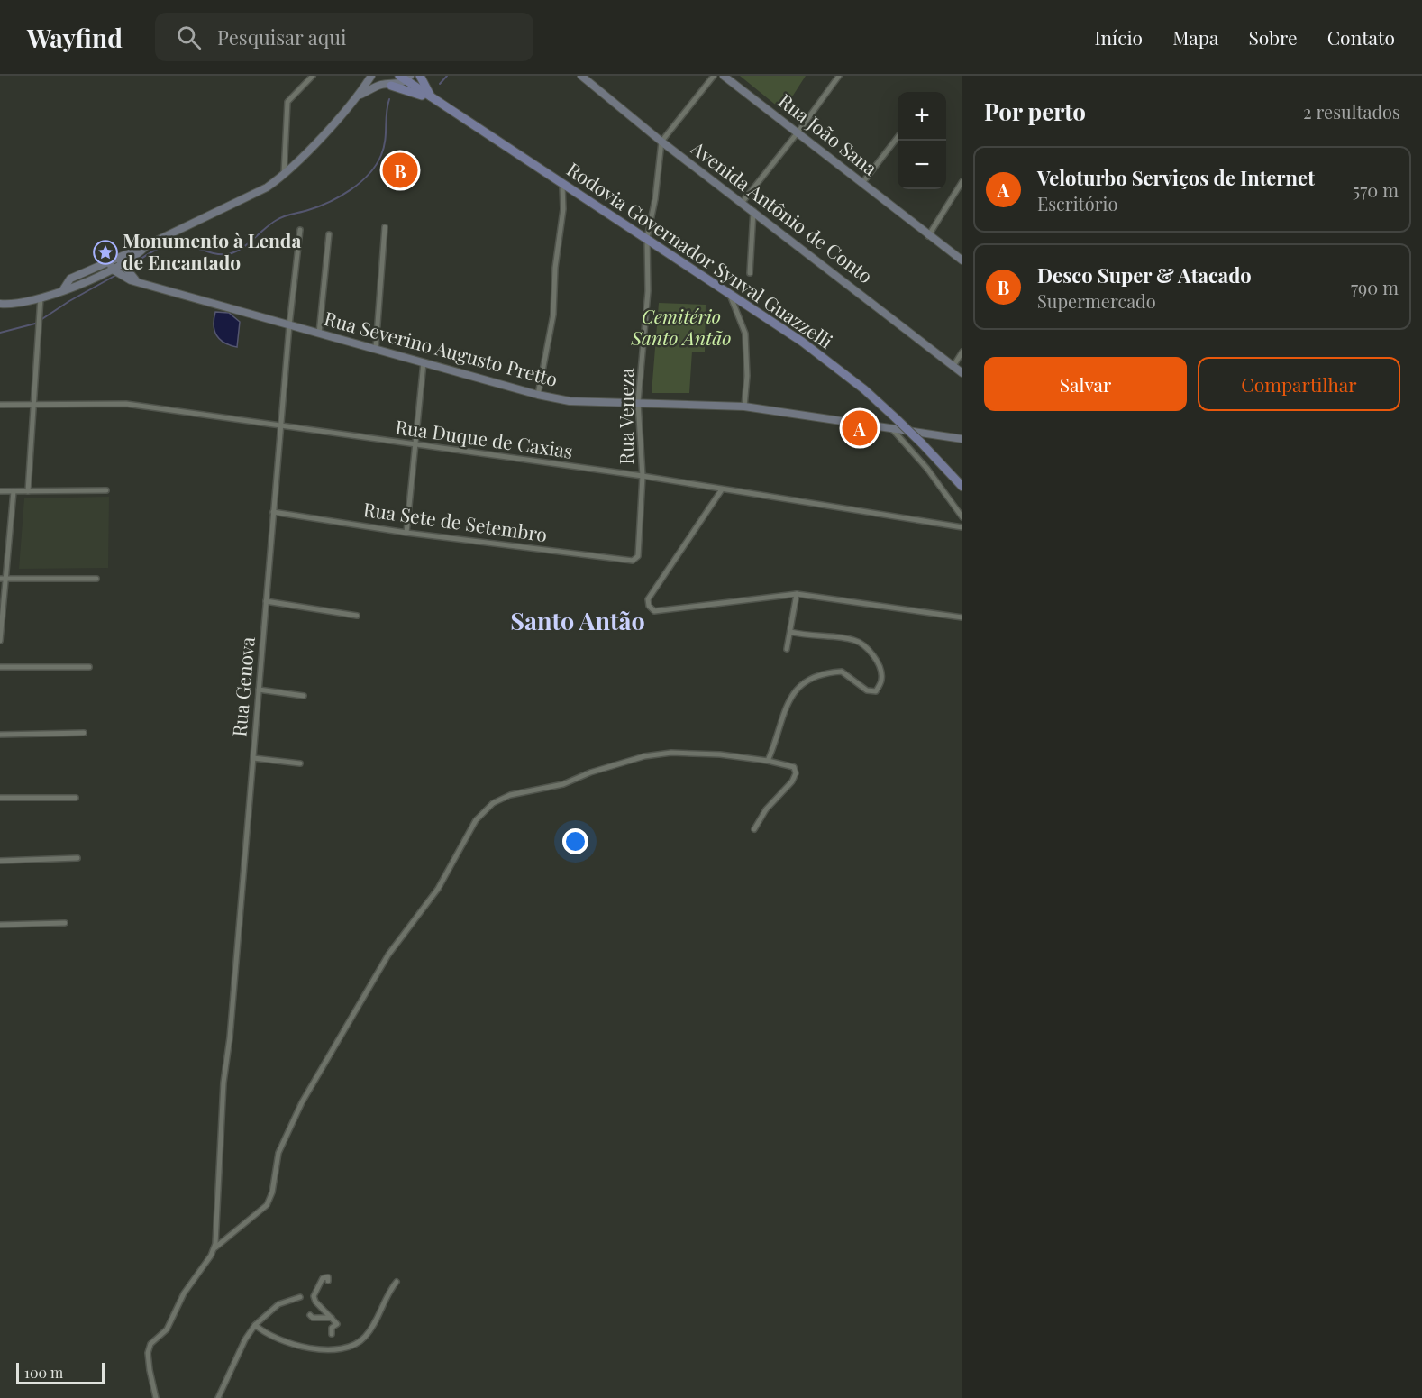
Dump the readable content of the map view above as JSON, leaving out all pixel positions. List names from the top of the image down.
{
  "streets": {
    "main road": ["Rodovia Governador Synval Guazzelli"],
    "street": [
      "Rua João Sana",
      "Avenida Antônio de Conto",
      "Rua Severino Augusto Pretto",
      "Rua Veneza",
      "Rua Duque de Caxias",
      "Rua Sete de Setembro",
      "Rua Genova"
    ]
  },
  "crossings": [
    ["Avenida Antônio de Conto", "Rua Veneza"],
    ["Rodovia Governador Synval Guazzelli", "Rua Veneza"],
    ["Rua Severino Augusto Pretto", "Rua Veneza"],
    ["Rua Severino Augusto Pretto", "Rua Genova"],
    ["Rua Veneza", "Rua Duque de Caxias"],
    ["Rua Veneza", "Rua Sete de Setembro"],
    ["Rua Duque de Caxias", "Rua Genova"],
    ["Rua Sete de Setembro", "Rua Genova"]
  ],
  "districts": ["Santo Antão"],
  "parks": ["Cemitério Santo Antão"],
  "places": {
    "place": ["Monumento à Lenda de Encantado"]
  },
  "scale_bar": "100 m",
  "page": {
    "header": "Wayfind",
    "search": "Pesquisar aqui",
    "nav": [
      "Início",
      "Mapa",
      "Sobre",
      "Contato"
    ],
    "heading": ["Por perto", "2 resultados"],
    "map_buttons": ["+", "−"],
    "list": [
      {
        "mark": "A",
        "name": "Veloturbo Serviços de Internet",
        "note": "Escritório",
        "value": "570 m"
      },
      {
        "mark": "B",
        "name": "Desco Super & Atacado",
        "note": "Supermercado",
        "value": "790 m"
      }
    ],
    "pins": ["B", "A"],
    "buttons": ["Salvar", "Compartilhar"],
    "scale": "100 m"
  }
}
